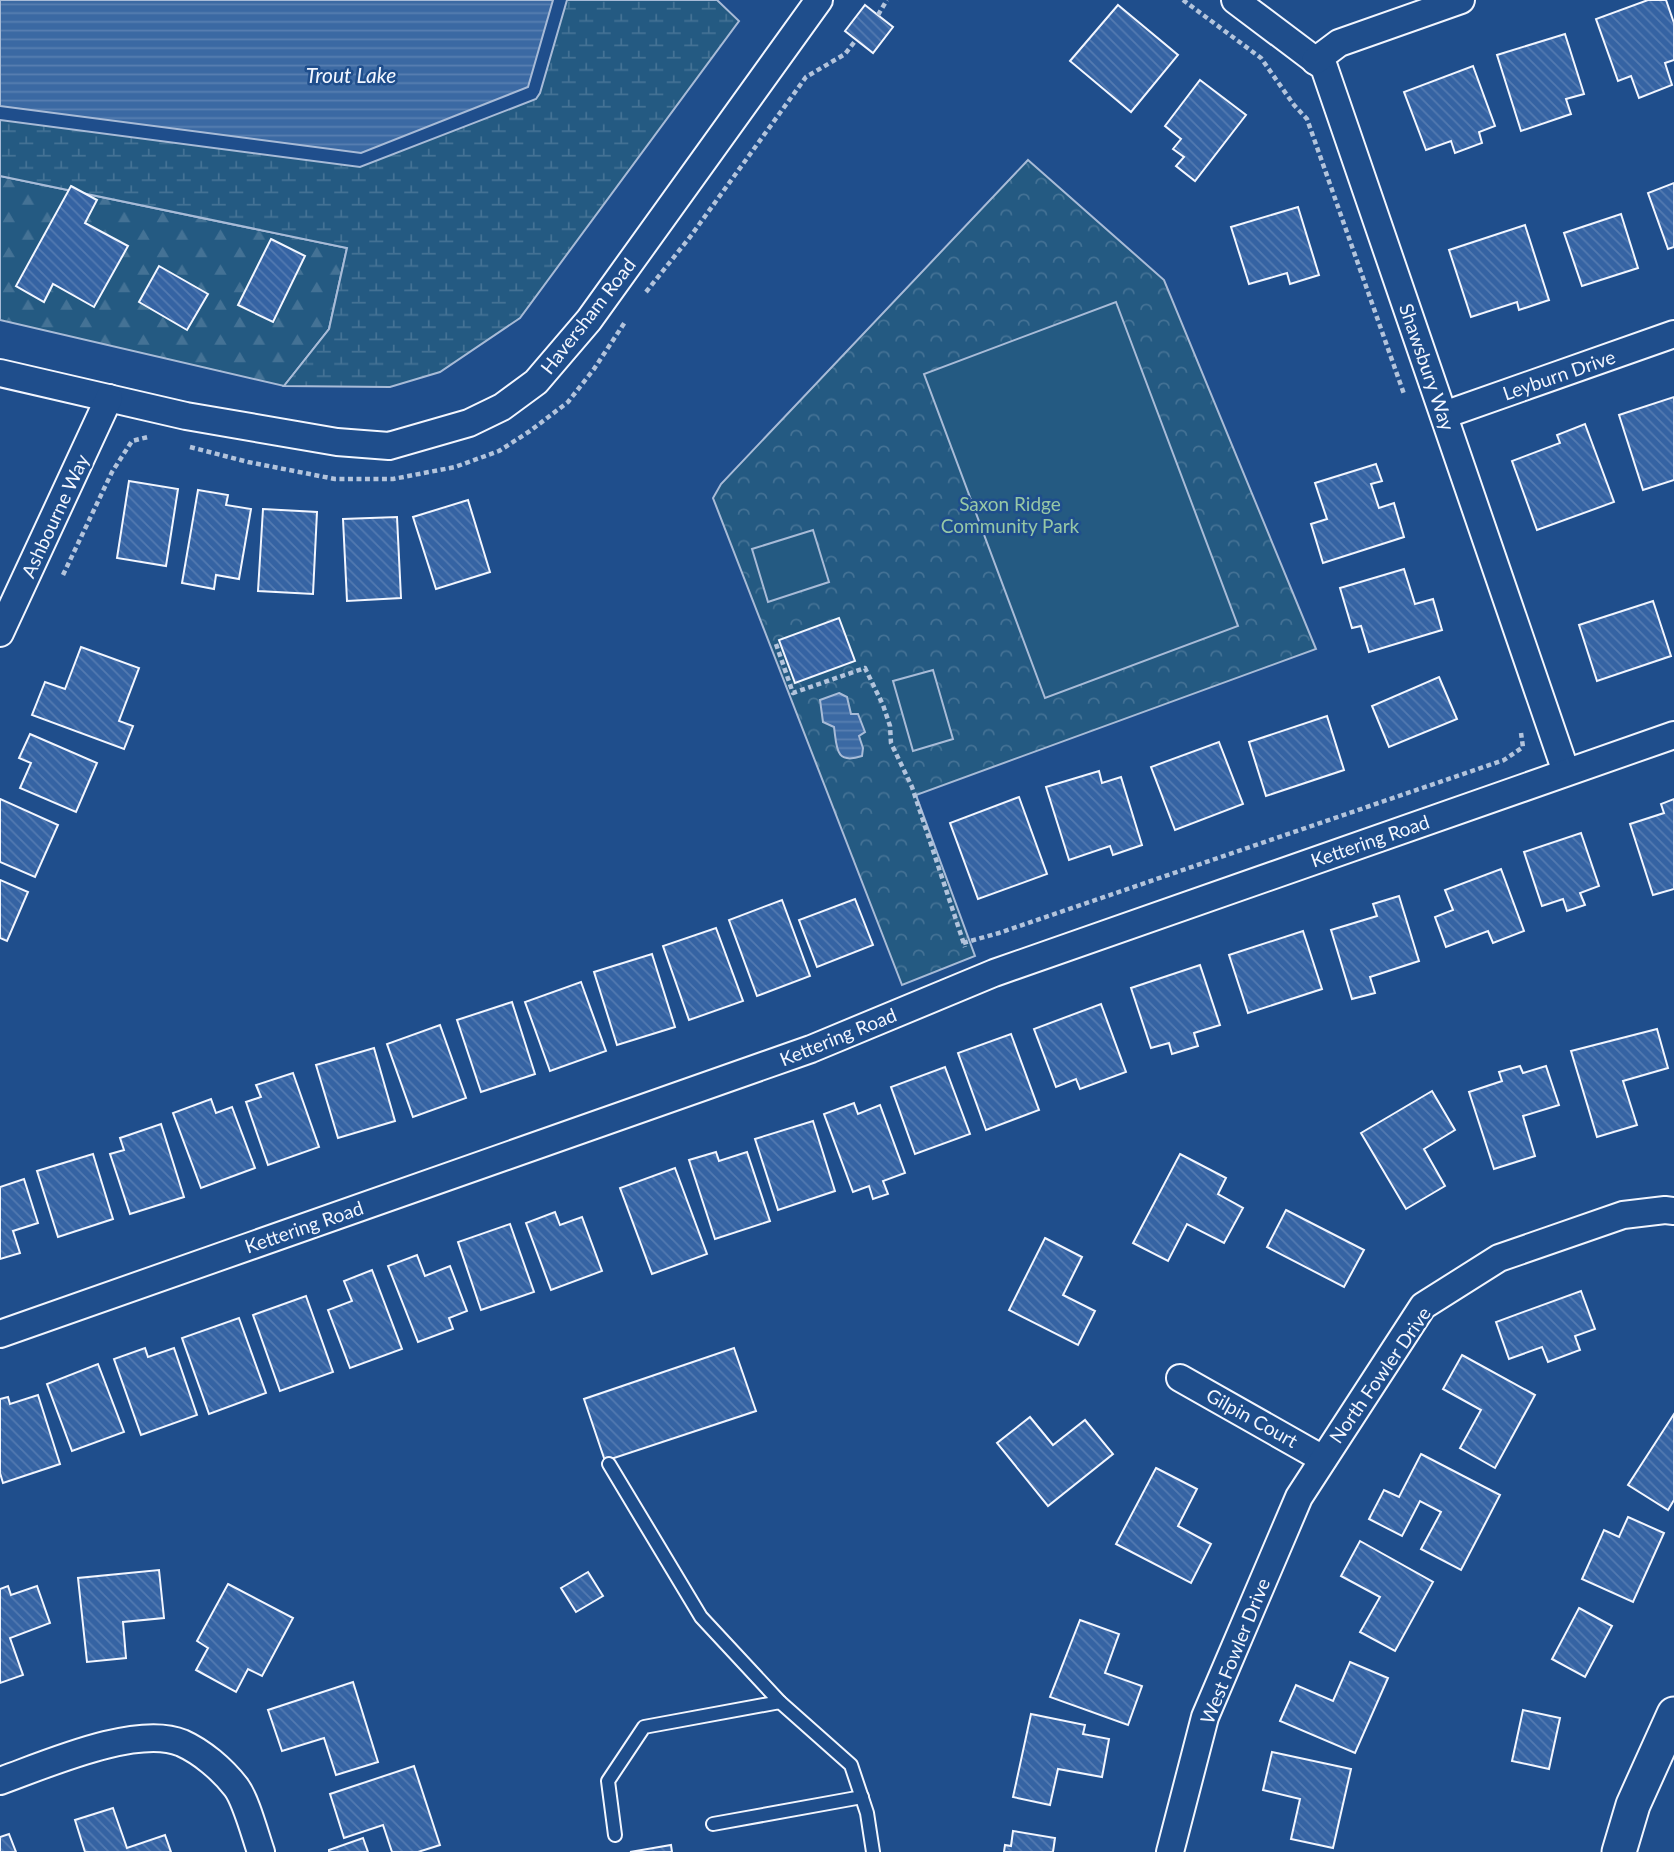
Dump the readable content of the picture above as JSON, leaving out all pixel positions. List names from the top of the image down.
{
  "streets": {
    "street": [
      "Haversham Road",
      "Shawsbury Way",
      "Leyburn Drive",
      "Ashbourne Way",
      "Kettering Road",
      "North Fowler Drive",
      "Gilpin Court",
      "West Fowler Drive"
    ]
  },
  "crossings": [
    ["Haversham Road", "Ashbourne Way"],
    ["Shawsbury Way", "Leyburn Drive"],
    ["Shawsbury Way", "Kettering Road"],
    ["North Fowler Drive", "Gilpin Court"],
    ["North Fowler Drive", "West Fowler Drive"],
    ["Gilpin Court", "West Fowler Drive"]
  ],
  "water": ["Trout Lake"],
  "parks": ["Saxon Ridge Community Park"]
}
